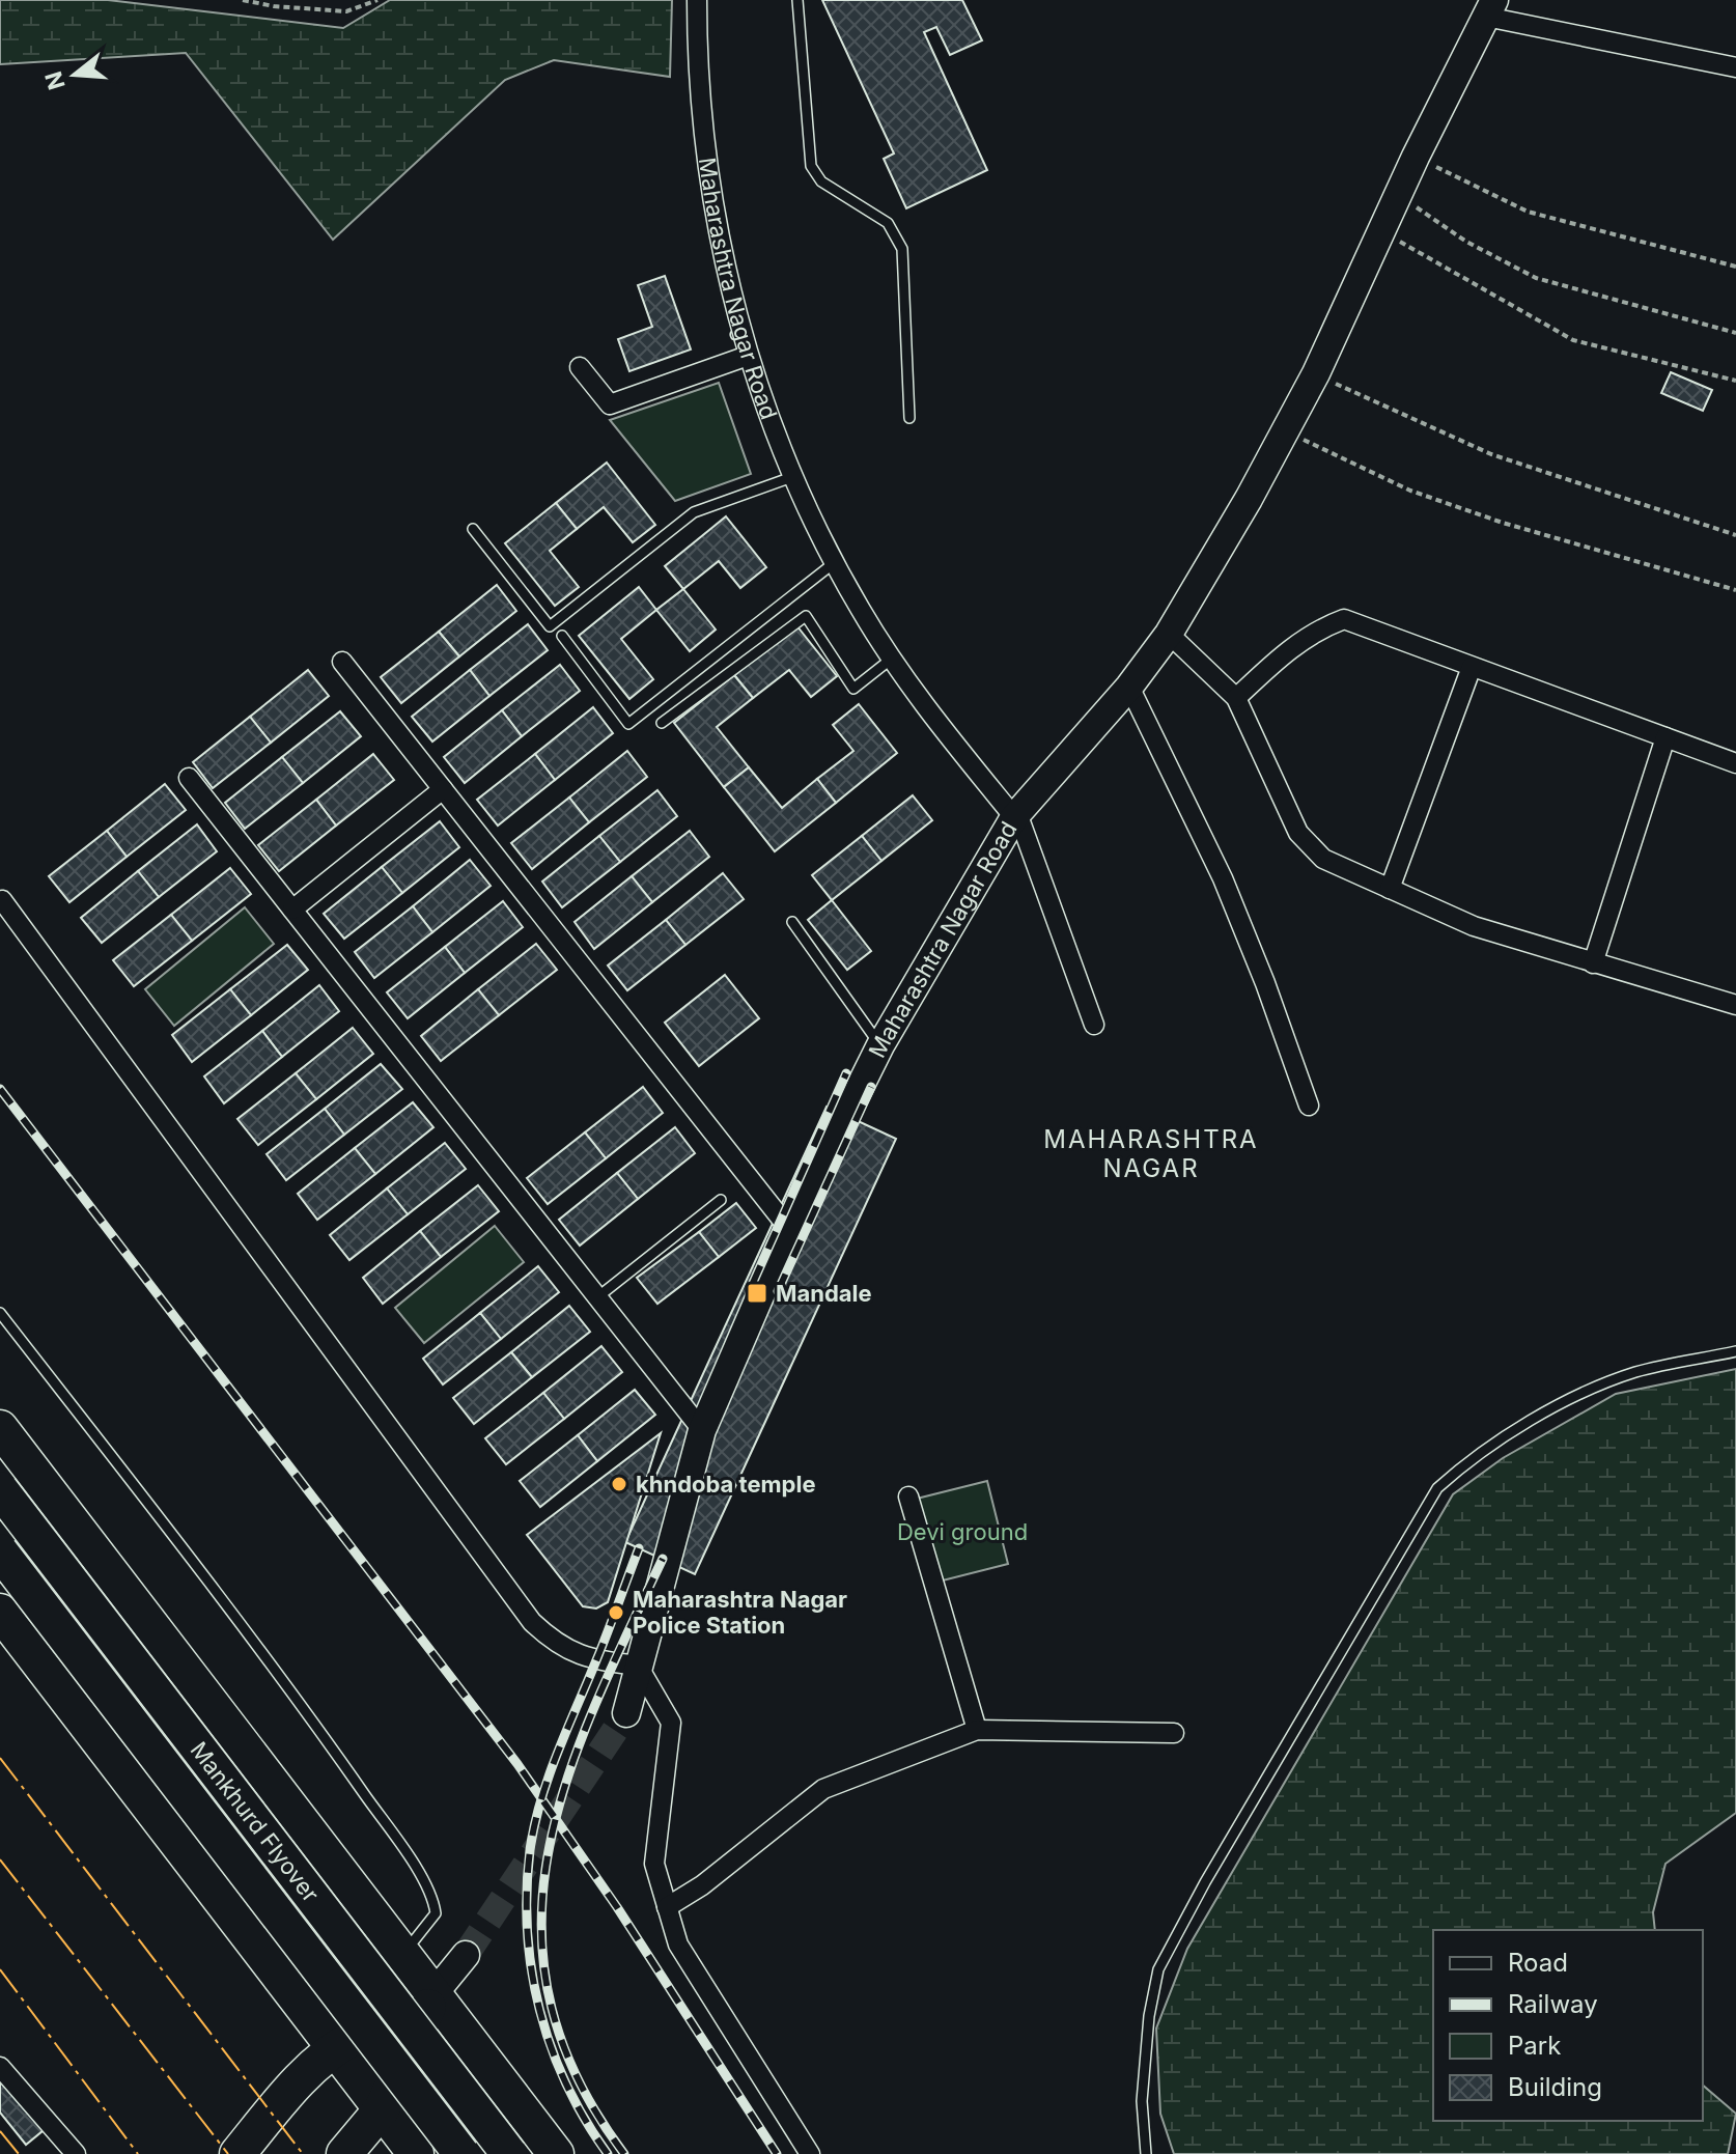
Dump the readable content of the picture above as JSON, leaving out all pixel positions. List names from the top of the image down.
{
  "streets": {
    "highway": ["Mankhurd Flyover"],
    "street": ["Maharashtra Nagar Road"]
  },
  "districts": ["MAHARASHTRA NAGAR"],
  "parks": ["Devi ground"],
  "places": {
    "transit": ["Mandale"],
    "other": ["khndoba temple", "Maharashtra Nagar Police Station"]
  },
  "legend": [
    "Road",
    "Railway",
    "Park",
    "Building"
  ],
  "north": "left"
}
